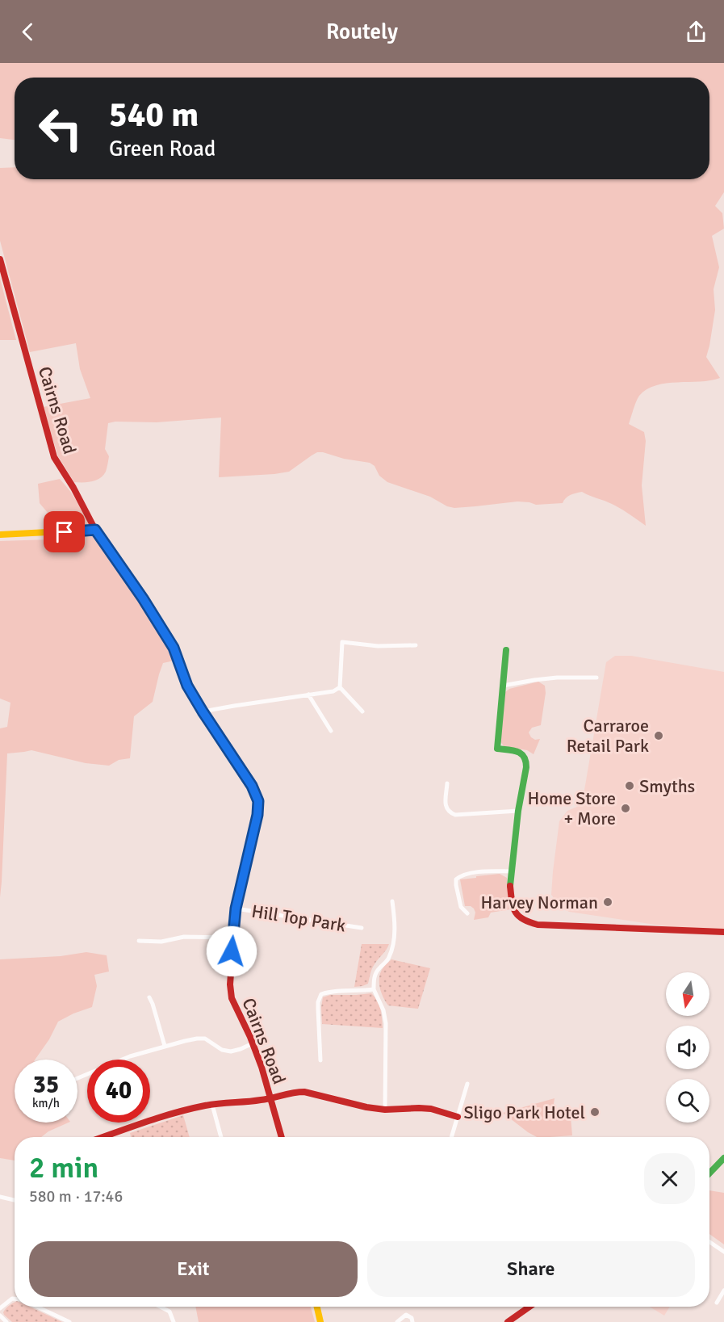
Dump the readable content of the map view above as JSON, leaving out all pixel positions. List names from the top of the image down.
{
  "streets": {
    "street": ["Cairns Road", "Hill Top Park"]
  },
  "crossings": [
    ["Cairns Road", "Hill Top Park"]
  ],
  "places": [
    "Carraroe Retail Park",
    "Smyths",
    "Home Store + More",
    "Harvey Norman",
    "Sligo Park Hotel"
  ],
  "north": "bottom",
  "page": {
    "header": "Routely",
    "turn": ["540 m", "Green Road"],
    "speed": "35 km/h",
    "limit": "40",
    "heading": ["2 min", "580 m · 17:46"],
    "buttons": ["Exit", "Share"]
  }
}
